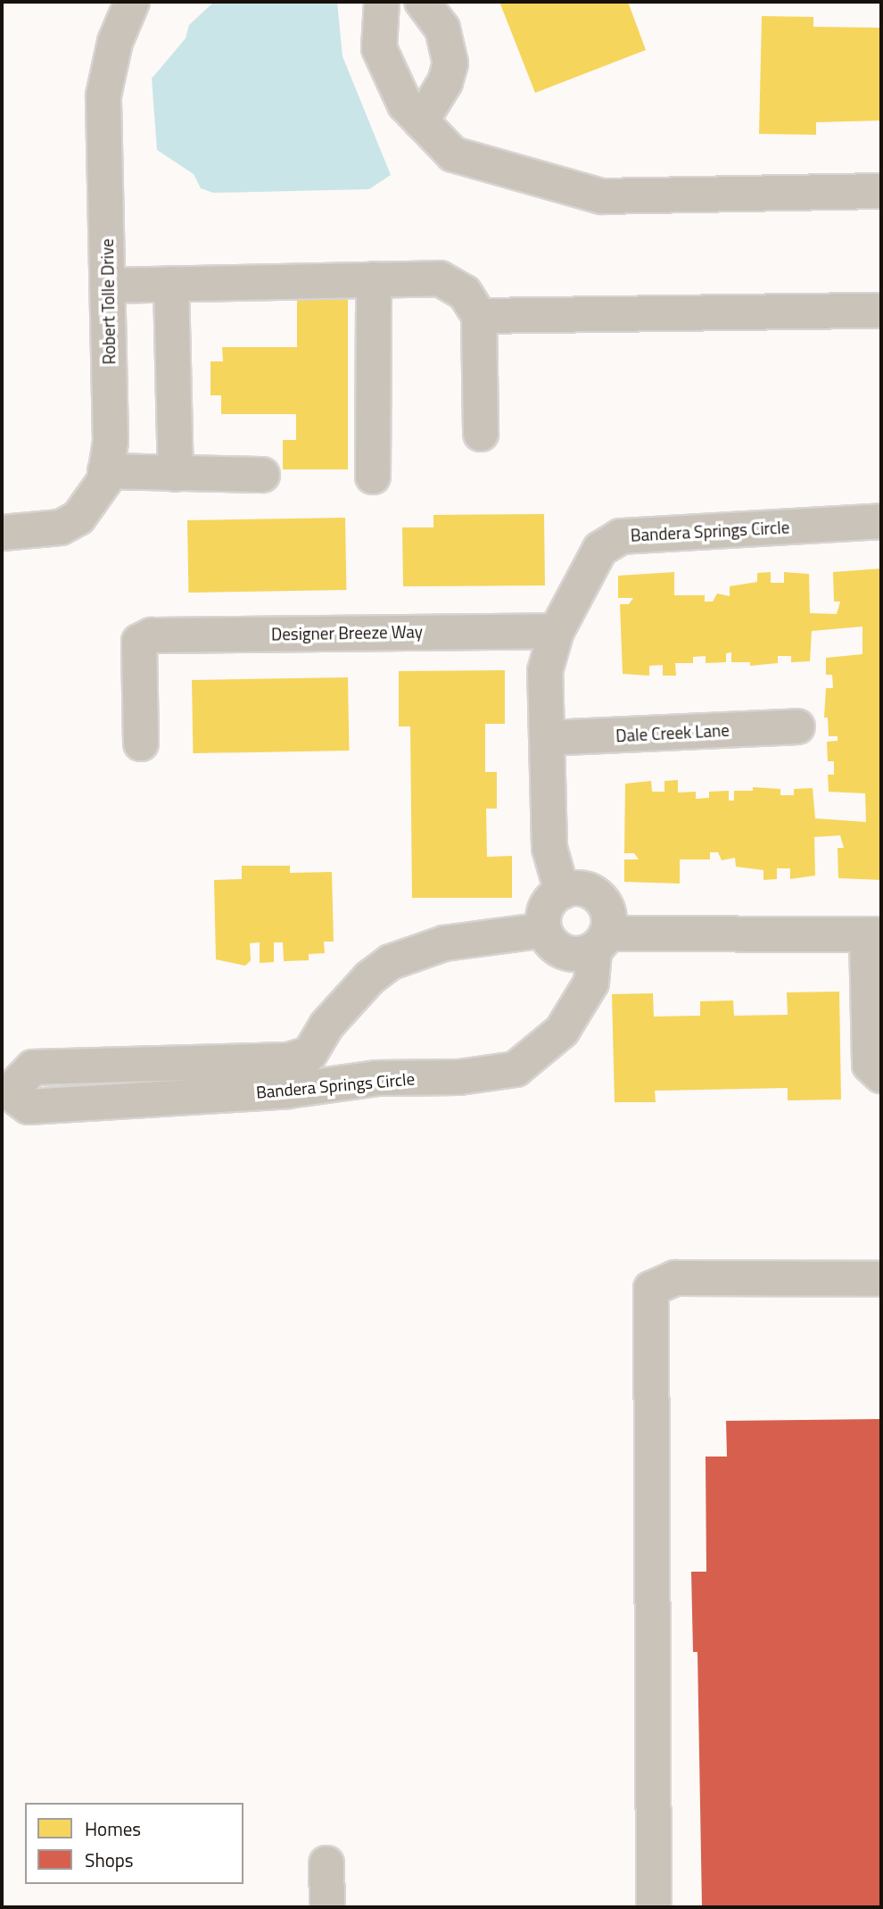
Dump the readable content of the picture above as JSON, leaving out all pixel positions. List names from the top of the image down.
{
  "streets": {
    "street": [
      "Robert Tolle Drive",
      "Bandera Springs Circle",
      "Designer Breeze Way",
      "Dale Creek Lane"
    ]
  },
  "crossings": [
    ["Bandera Springs Circle", "Designer Breeze Way"],
    ["Bandera Springs Circle", "Dale Creek Lane"]
  ],
  "legend": ["Homes", "Shops"]
}
